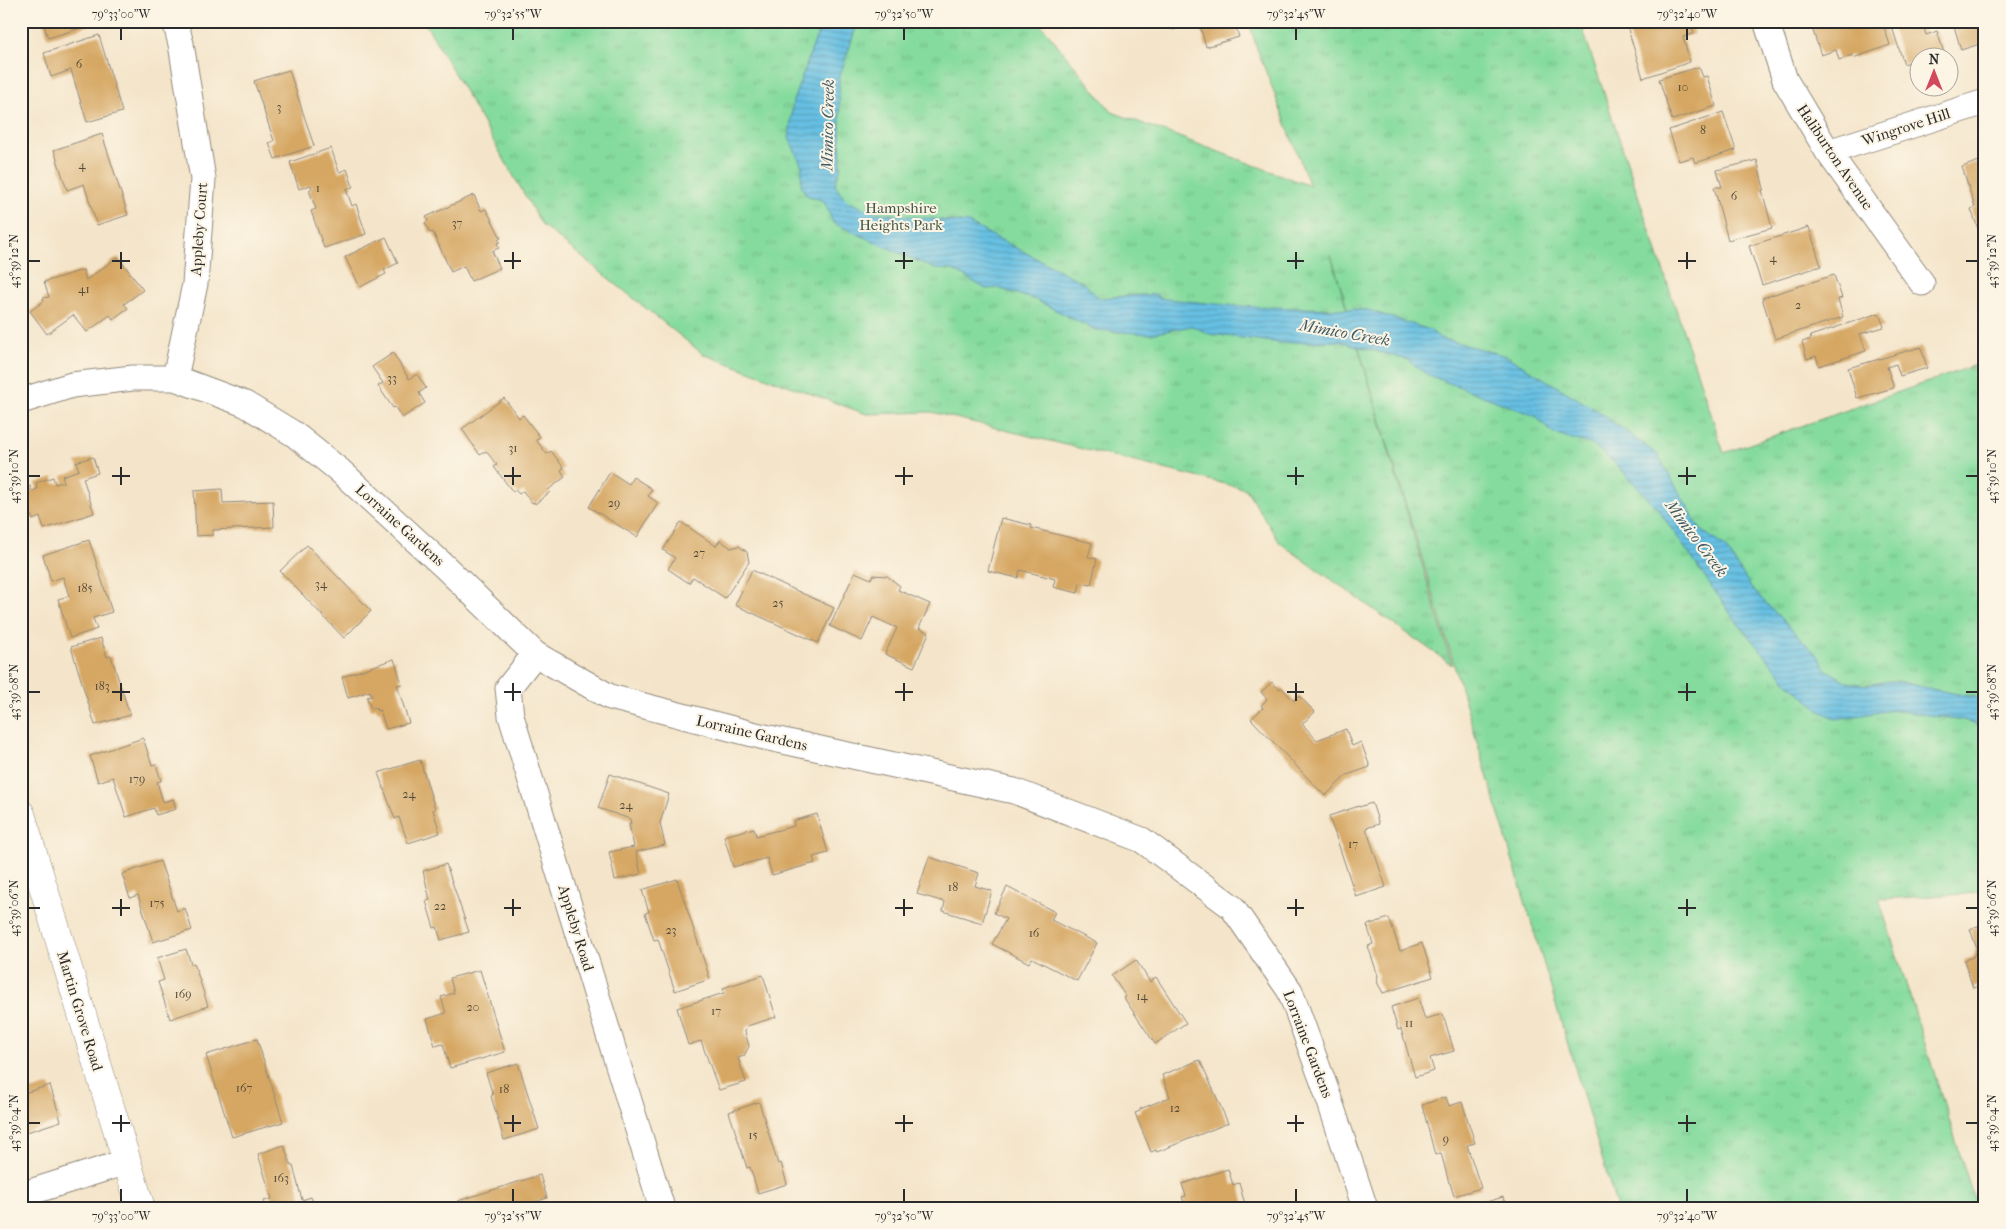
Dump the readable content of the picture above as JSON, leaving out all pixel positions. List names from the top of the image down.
{
  "streets": {
    "main road": ["Martin Grove Road"],
    "street": [
      "Wingrove Hill",
      "Haliburton Avenue",
      "Appleby Court",
      "Lorraine Gardens",
      "Appleby Road"
    ]
  },
  "crossings": [
    ["Wingrove Hill", "Haliburton Avenue"],
    ["Appleby Court", "Lorraine Gardens"],
    ["Lorraine Gardens", "Appleby Road"]
  ],
  "water": ["Mimico Creek"],
  "parks": ["Hampshire Heights Park"],
  "house_numbers": [
    "6",
    "10",
    "3",
    "8",
    "4",
    "1",
    "6",
    "37",
    "4",
    "41",
    "2",
    "33",
    "31",
    "29",
    "27",
    "34",
    "185",
    "25",
    "183",
    "179",
    "24",
    "24",
    "17",
    "18",
    "175",
    "22",
    "23",
    "16",
    "169",
    "14",
    "20",
    "17",
    "11",
    "167",
    "18",
    "12",
    "15",
    "9",
    "163"
  ],
  "north": "top",
  "coordinates": [
    "79°33'00\"W",
    "79°32'55\"W",
    "79°32'50\"W",
    "79°32'45\"W",
    "79°32'40\"W",
    "43°39'12\"N",
    "43°39'10\"N",
    "43°39'08\"N",
    "43°39'06\"N",
    "43°39'04\"N"
  ]
}
